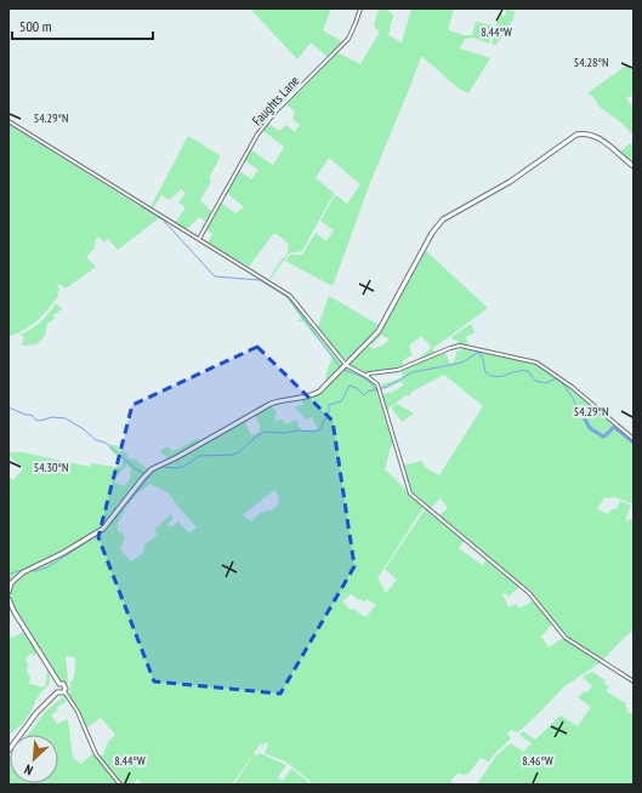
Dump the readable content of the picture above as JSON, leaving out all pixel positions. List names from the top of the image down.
{
  "streets": {
    "street": ["Faughts Lane"]
  },
  "scale_bar": "500 m",
  "north": "bottom left",
  "coordinates": [
    "8.44°W",
    "54.28°N",
    "54.29°N",
    "54.30°N",
    "8.46°W"
  ]
}
